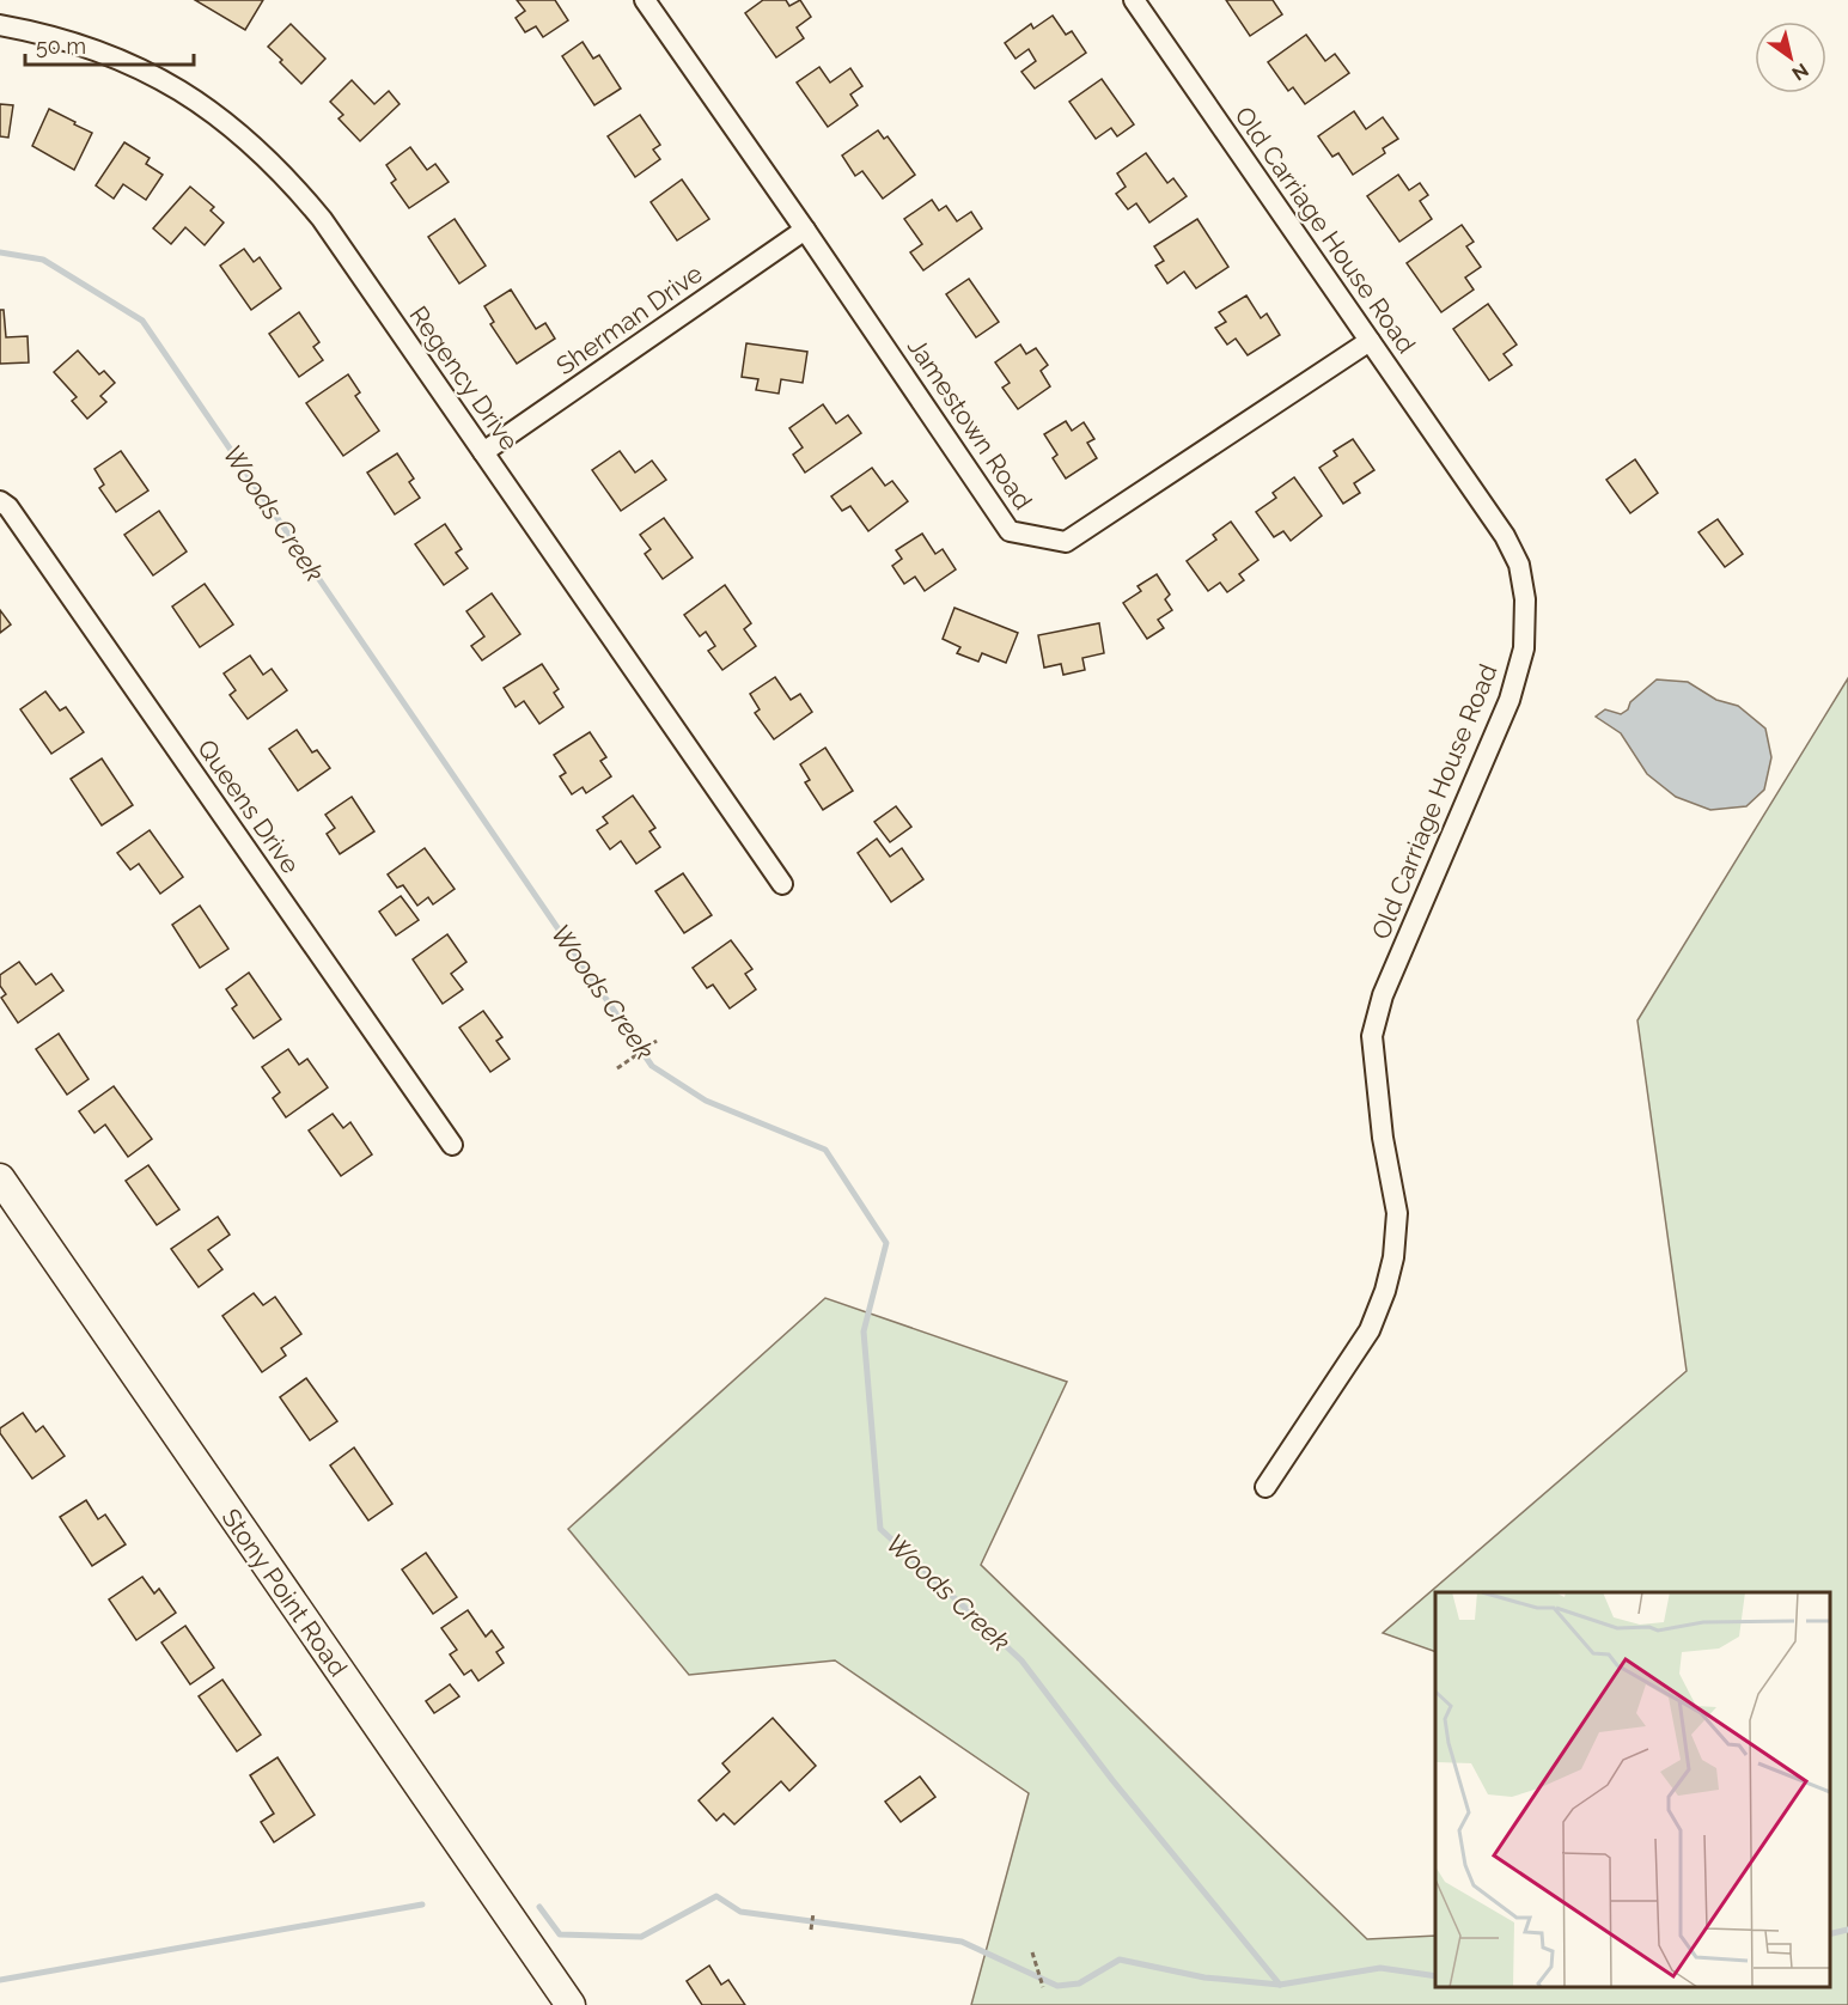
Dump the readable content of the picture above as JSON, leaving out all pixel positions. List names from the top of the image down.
{
  "streets": {
    "street": [
      "Old Carriage House Road",
      "Sherman Drive",
      "Regency Drive",
      "Jamestown Road",
      "Queens Drive",
      "Stony Point Road"
    ]
  },
  "crossings": [
    ["Old Carriage House Road", "Jamestown Road"],
    ["Sherman Drive", "Regency Drive"],
    ["Sherman Drive", "Jamestown Road"]
  ],
  "water": ["Woods Creek"],
  "scale_bar": "50 m",
  "north": "bottom right"
}
